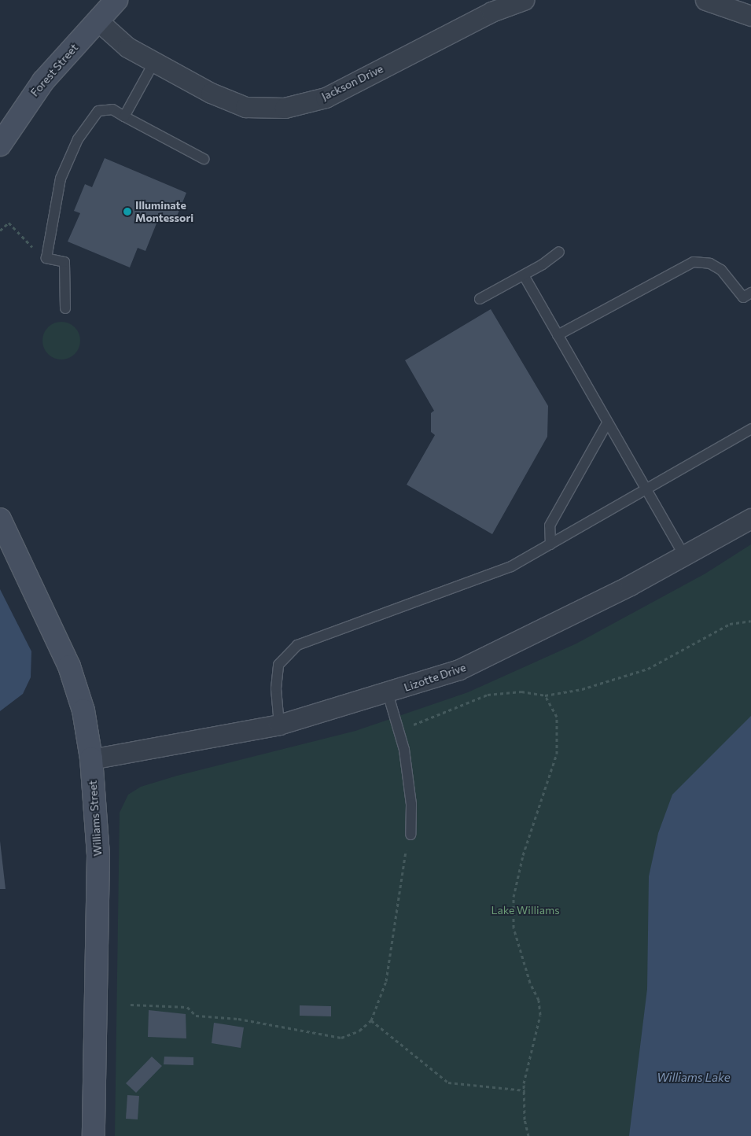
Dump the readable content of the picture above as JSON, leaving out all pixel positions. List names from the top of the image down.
{
  "streets": {
    "main road": ["Forest Street", "Williams Street"],
    "street": ["Jackson Drive", "Lizotte Drive"]
  },
  "crossings": [
    ["Forest Street", "Jackson Drive"],
    ["Lizotte Drive", "Williams Street"]
  ],
  "water": ["Williams Lake"],
  "parks": ["Lake Williams"],
  "places": ["Illuminate Montessori"]
}
